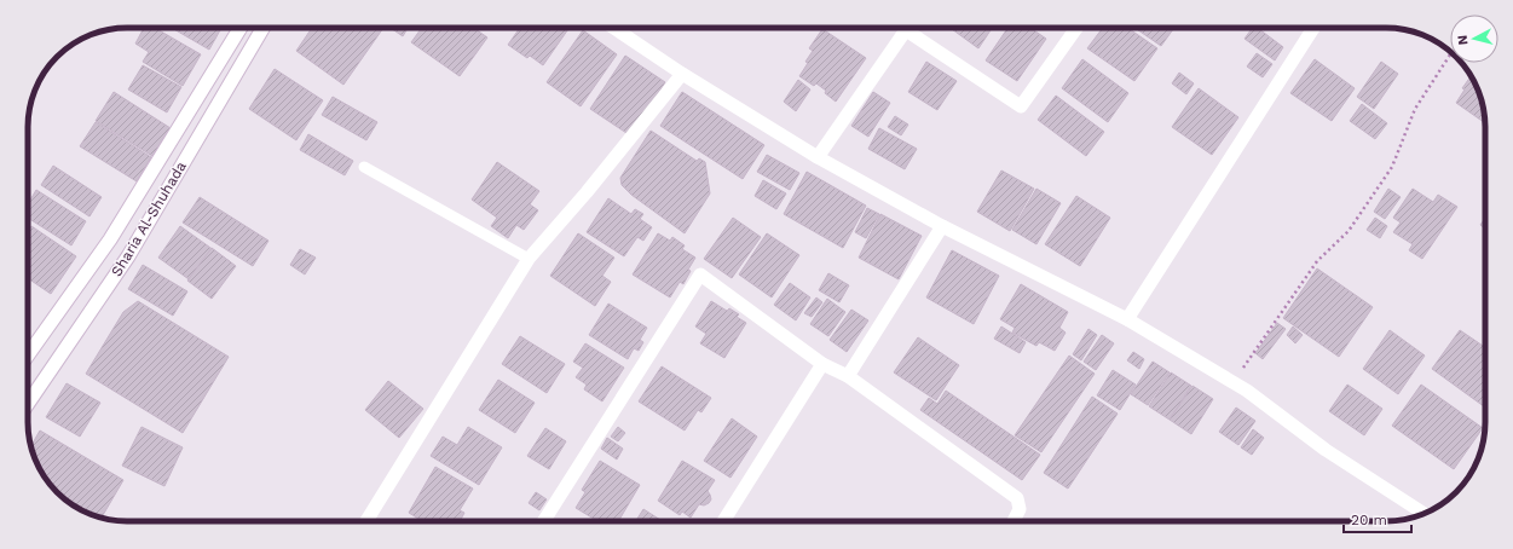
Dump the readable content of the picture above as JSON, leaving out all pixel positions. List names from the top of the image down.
{
  "streets": {
    "street": ["Sharia Al-Shuhada"]
  },
  "scale_bar": "20 m",
  "north": "left"
}
